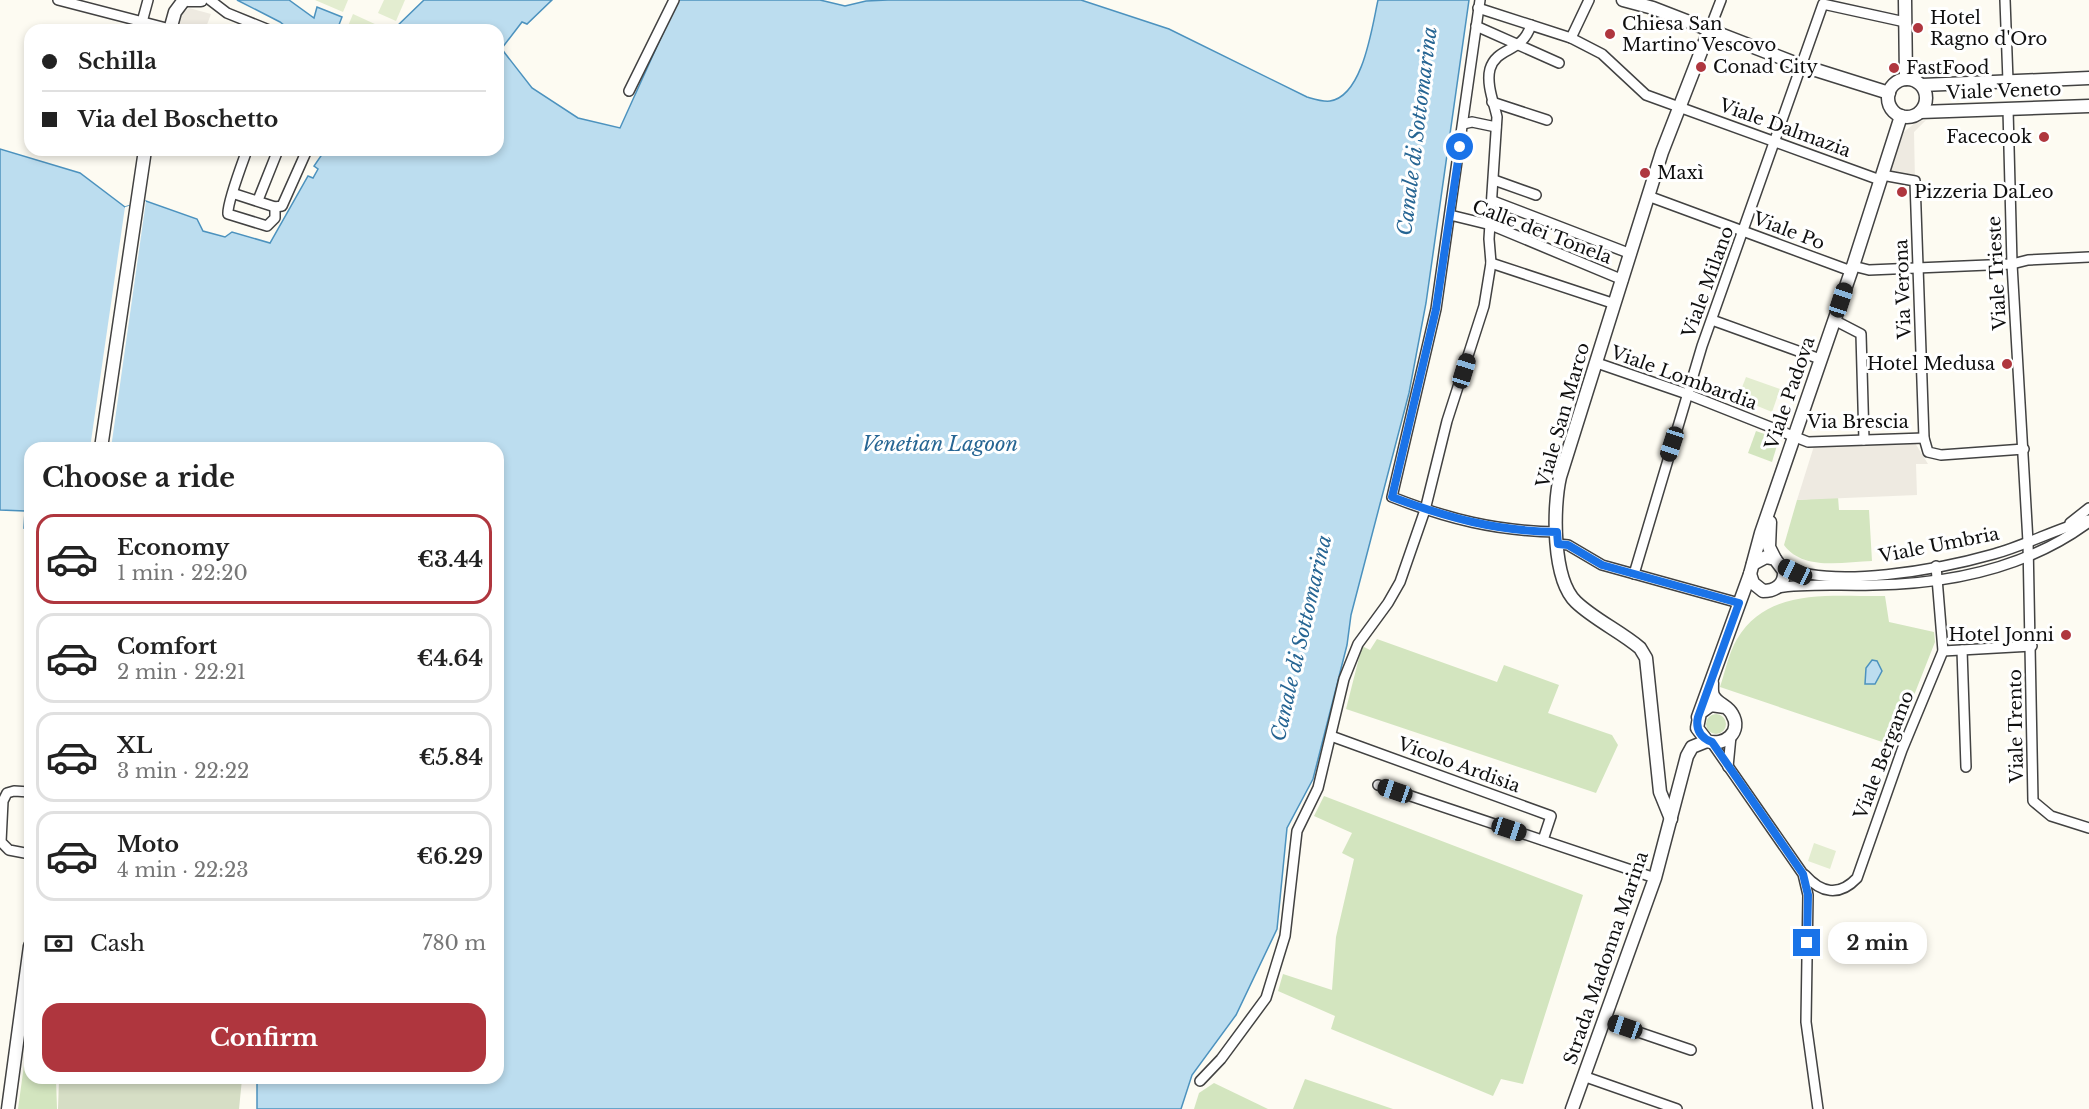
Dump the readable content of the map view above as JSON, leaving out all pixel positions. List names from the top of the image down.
{
  "streets": {
    "street": [
      "Viale Veneto",
      "Viale Dalmazia",
      "Viale Po",
      "Calle dei Tonela",
      "Viale Trieste",
      "Viale Milano",
      "Via Verona",
      "Viale Lombardia",
      "Viale Padova",
      "Viale San Marco",
      "Via Brescia",
      "Viale Umbria",
      "Viale Trento",
      "Viale Bergamo",
      "Vicolo Ardisia",
      "Strada Madonna Marina"
    ]
  },
  "crossings": [
    ["Viale Veneto", "Viale Trieste"],
    ["Viale Veneto", "Viale Padova"],
    ["Viale Dalmazia", "Viale Milano"],
    ["Viale Dalmazia", "Via Verona"],
    ["Viale Dalmazia", "Viale Padova"],
    ["Viale Dalmazia", "Viale San Marco"],
    ["Viale Po", "Viale Trieste"],
    ["Viale Po", "Viale Milano"],
    ["Viale Po", "Via Verona"],
    ["Viale Po", "Viale Padova"],
    ["Viale Po", "Viale San Marco"],
    ["Calle dei Tonela", "Viale San Marco"],
    ["Viale Trieste", "Viale Umbria"],
    ["Viale Trieste", "Viale Trento"],
    ["Viale Milano", "Viale Lombardia"],
    ["Via Verona", "Viale Padova"],
    ["Via Verona", "Via Brescia"],
    ["Viale Lombardia", "Viale Padova"],
    ["Viale Lombardia", "Viale San Marco"],
    ["Viale Lombardia", "Via Brescia"],
    ["Viale Padova", "Via Brescia"],
    ["Viale Padova", "Viale Umbria"],
    ["Viale San Marco", "Strada Madonna Marina"],
    ["Viale Umbria", "Viale Trento"],
    ["Viale Umbria", "Viale Bergamo"]
  ],
  "water": ["Canale di Sottomarina", "Venetian Lagoon"],
  "places": [
    "Hotel Ragno d'Oro",
    "Chiesa San Martino Vescovo",
    "Conad City",
    "FastFood",
    "Facecook",
    "Maxì",
    "Pizzeria DaLeo",
    "Hotel Medusa",
    "Hotel Jonni"
  ],
  "page": {
    "banner": ["Schilla", "Via del Boschetto"],
    "heading": "Choose a ride",
    "list": [
      {
        "name": "Economy",
        "note": "1 min · 22:20",
        "value": "€3.44"
      },
      {
        "name": "Comfort",
        "note": "2 min · 22:21",
        "value": "€4.64"
      },
      {
        "name": "XL",
        "note": "3 min · 22:22",
        "value": "€5.84"
      },
      {
        "name": "Moto",
        "note": "4 min · 22:23",
        "value": "€6.29"
      }
    ],
    "pay": ["Cash", "780 m"],
    "bubble": "2 min",
    "buttons": "Confirm"
  }
}
